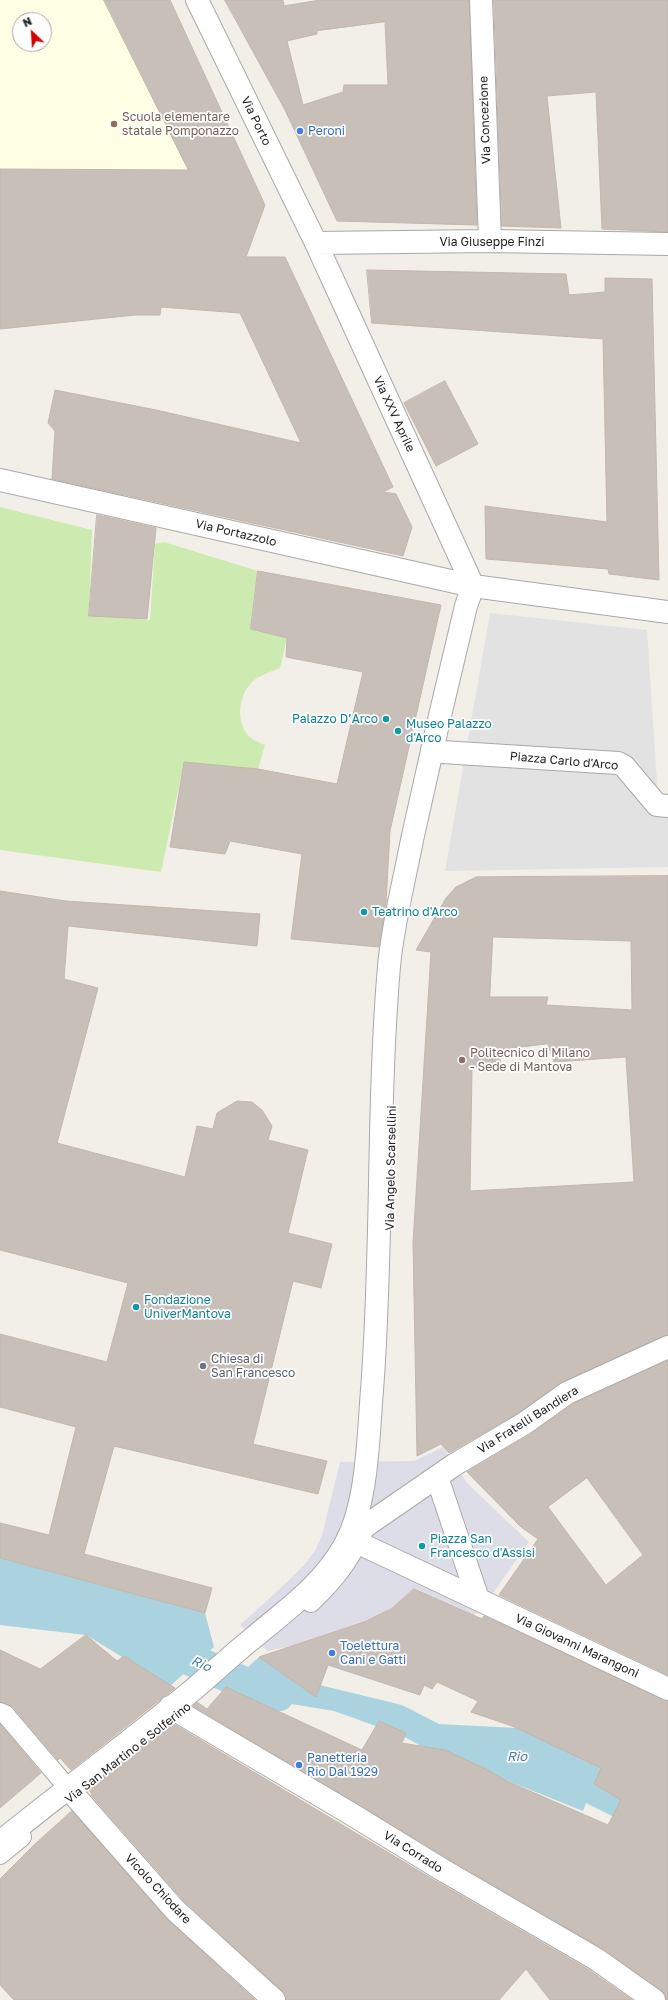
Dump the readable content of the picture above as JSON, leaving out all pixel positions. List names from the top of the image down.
{
  "streets": {
    "street": [
      "Via Concezione",
      "Via Porto",
      "Via Giuseppe Finzi",
      "Via XXV Aprile",
      "Via Portazzolo",
      "Piazza Carlo d'Arco",
      "Via Angelo Scarsellini",
      "Via Fratelli Bandiera",
      "Via Giovanni Marangoni",
      "Via San Martino e Solferino",
      "Via Corrado",
      "Vicolo Chiodare"
    ]
  },
  "crossings": [
    ["Via Concezione", "Via Giuseppe Finzi"],
    ["Via Porto", "Via Giuseppe Finzi"],
    ["Via Porto", "Via XXV Aprile"],
    ["Via Giuseppe Finzi", "Via XXV Aprile"],
    ["Via XXV Aprile", "Via Portazzolo"],
    ["Piazza Carlo d'Arco", "Via Angelo Scarsellini"],
    ["Via Angelo Scarsellini", "Via San Martino e Solferino"],
    ["Via San Martino e Solferino", "Via Corrado"],
    ["Via San Martino e Solferino", "Vicolo Chiodare"]
  ],
  "water": ["Rio"],
  "places": [
    "Scuola elementare statale Pomponazzo",
    "Peroni",
    "Palazzo D’Arco",
    "Museo Palazzo d'Arco",
    "Teatrino d'Arco",
    "Politecnico di Milano - Sede di Mantova",
    "Fondazione UniverMantova",
    "Chiesa di San Francesco",
    "Piazza San Francesco d'Assisi",
    "Toelettura Cani e Gatti",
    "Panetteria Rio Dal 1929"
  ],
  "north": "top left"
}
